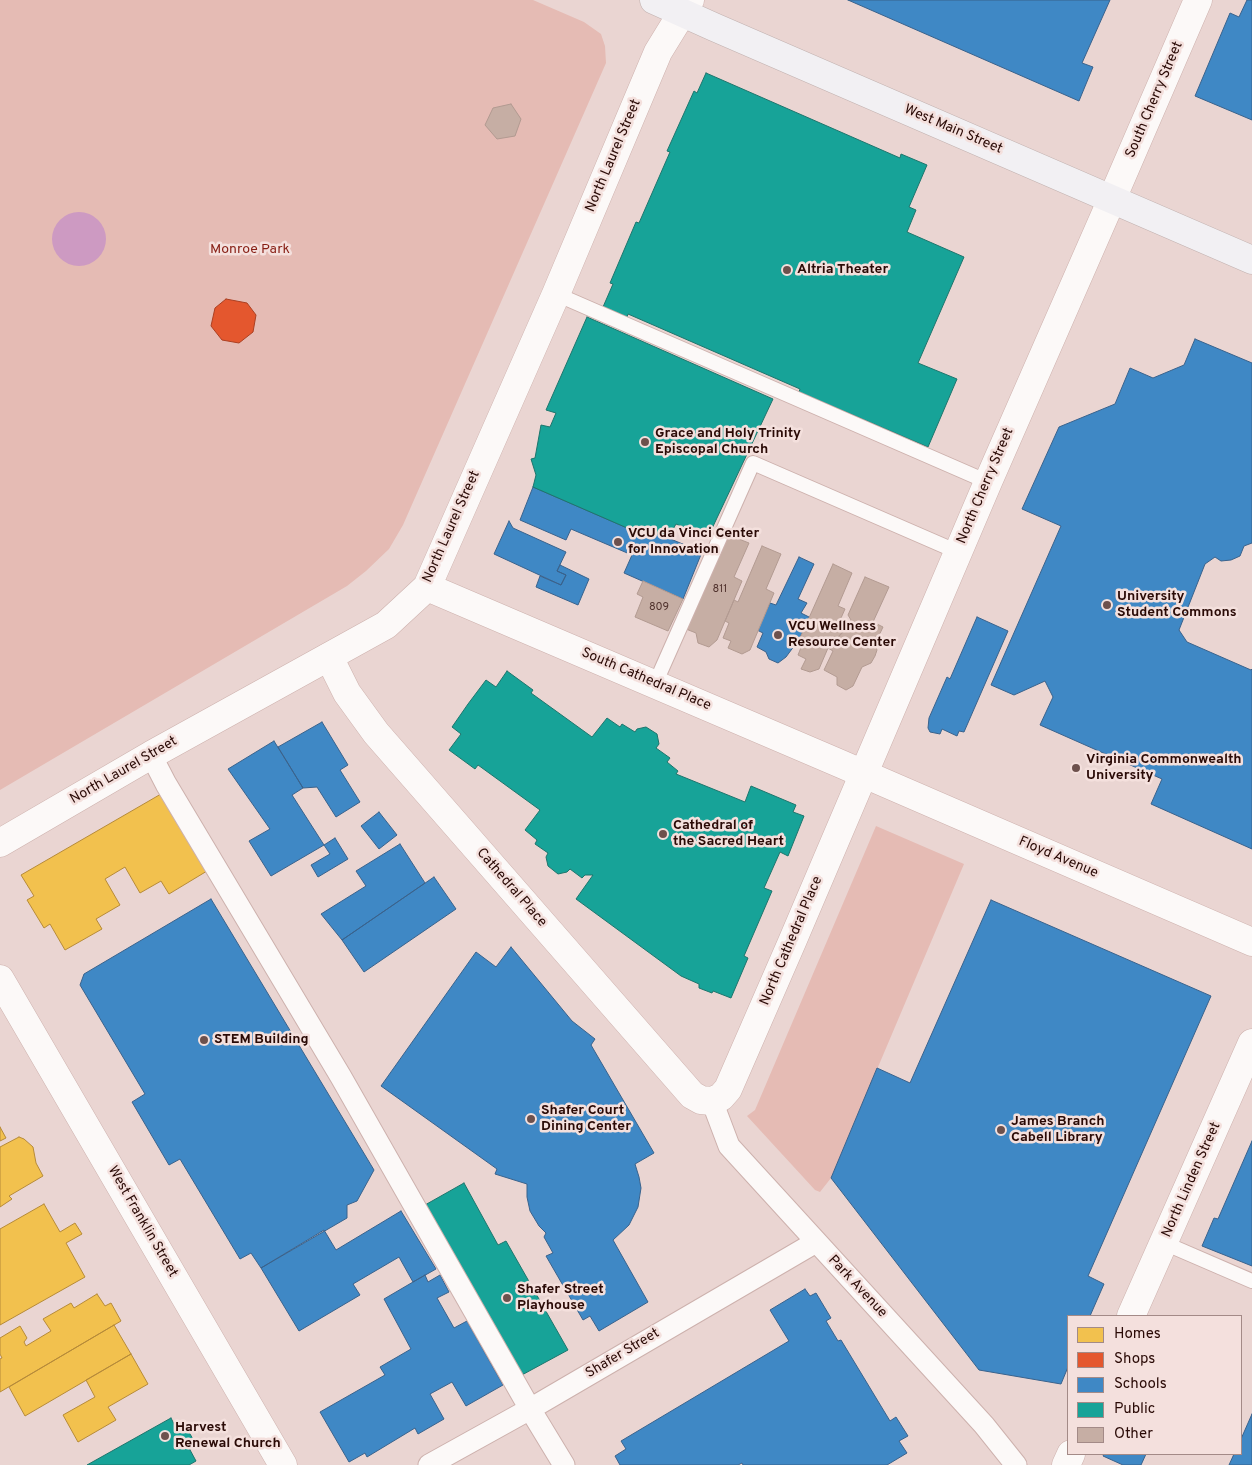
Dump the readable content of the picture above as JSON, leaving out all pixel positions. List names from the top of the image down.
{
  "streets": {
    "main road": ["West Main Street"],
    "street": [
      "South Cherry Street",
      "North Laurel Street",
      "North Cherry Street",
      "South Cathedral Place",
      "Floyd Avenue",
      "Cathedral Place",
      "North Cathedral Place",
      "North Linden Street",
      "West Franklin Street",
      "Park Avenue",
      "Shafer Street"
    ]
  },
  "crossings": [
    ["South Cherry Street", "West Main Street"],
    ["South Cherry Street", "North Cherry Street"],
    ["West Main Street", "North Laurel Street"],
    ["West Main Street", "North Cherry Street"],
    ["North Laurel Street", "South Cathedral Place"],
    ["North Laurel Street", "Cathedral Place"],
    ["North Cherry Street", "South Cathedral Place"],
    ["North Cherry Street", "Floyd Avenue"],
    ["North Cherry Street", "North Cathedral Place"],
    ["South Cathedral Place", "Floyd Avenue"],
    ["South Cathedral Place", "North Cathedral Place"],
    ["Floyd Avenue", "North Cathedral Place"],
    ["Cathedral Place", "North Cathedral Place"],
    ["Cathedral Place", "Park Avenue"],
    ["North Cathedral Place", "Park Avenue"],
    ["Park Avenue", "Shafer Street"]
  ],
  "parks": ["Monroe Park"],
  "places": [
    "Altria Theater",
    "Grace and Holy Trinity Episcopal Church",
    "VCU da Vinci Center for Innovation",
    "University Student Commons",
    "VCU Wellness Resource Center",
    "Virginia Commonwealth University",
    "Cathedral of the Sacred Heart",
    "STEM Building",
    "Shafer Court Dining Center",
    "James Branch Cabell Library",
    "Shafer Street Playhouse",
    "Harvest Renewal Church"
  ],
  "house_numbers": ["811", "809"],
  "legend": [
    "Homes",
    "Shops",
    "Schools",
    "Public",
    "Other"
  ]
}
